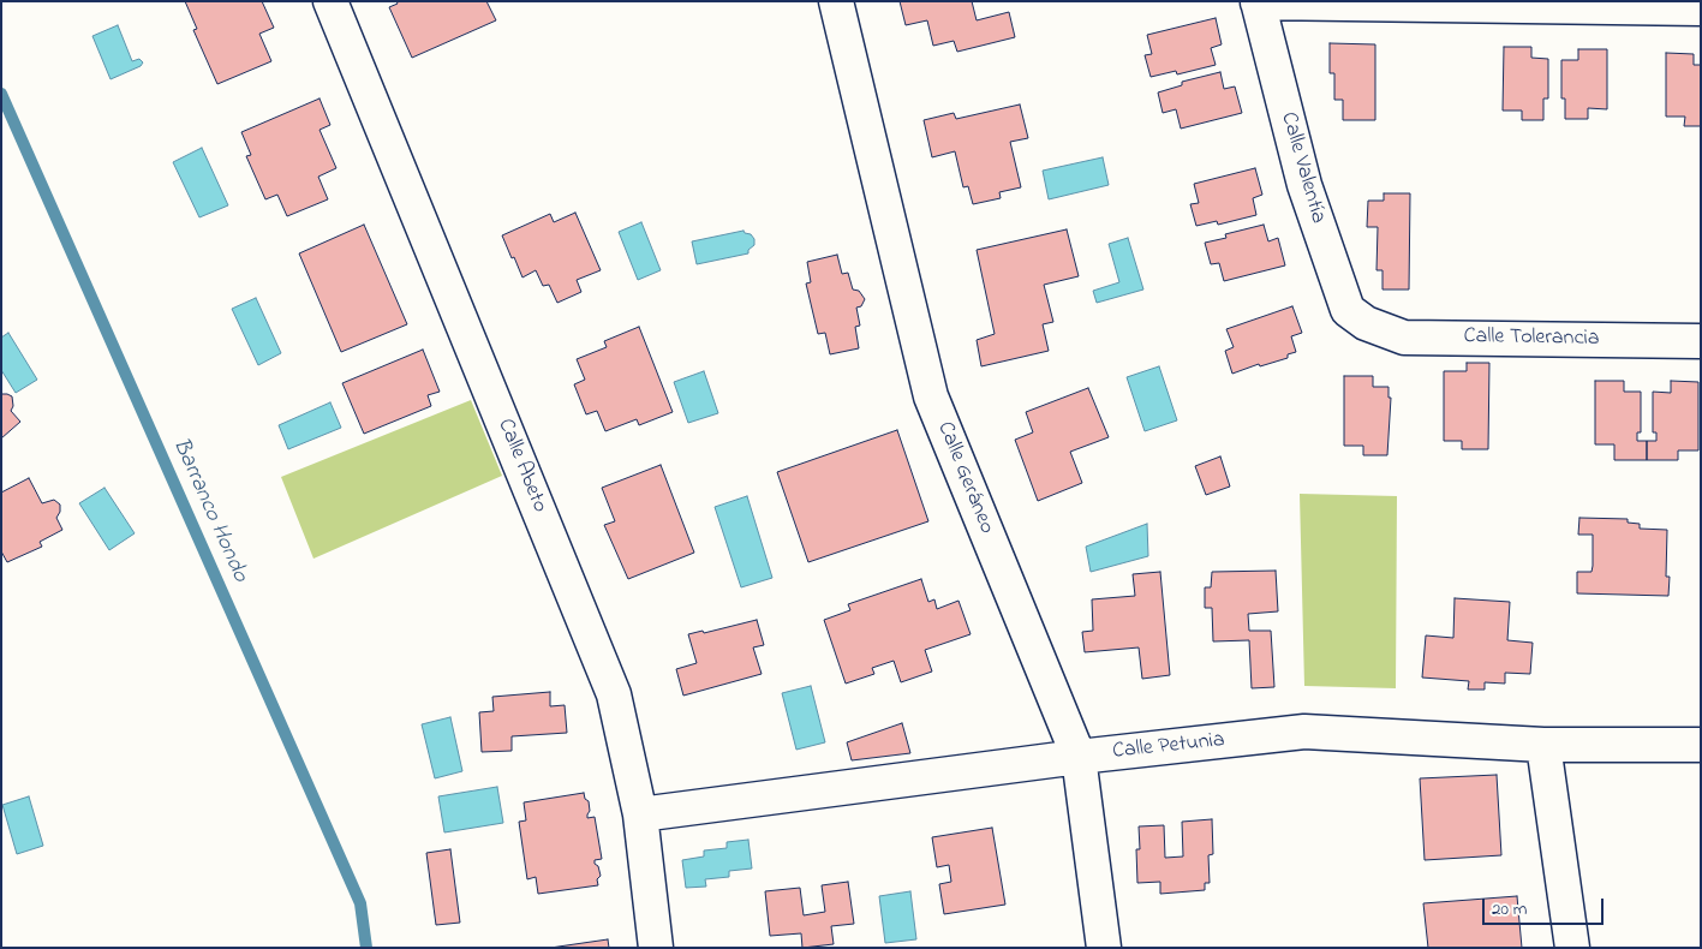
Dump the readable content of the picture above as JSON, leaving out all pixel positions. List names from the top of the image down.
{
  "streets": {
    "street": [
      "Calle Valentía",
      "Calle Tolerancia",
      "Calle Abeto",
      "Calle Geráneo",
      "Calle Petunia"
    ]
  },
  "crossings": [
    ["Calle Valentía", "Calle Tolerancia"],
    ["Calle Abeto", "Calle Petunia"],
    ["Calle Geráneo", "Calle Petunia"]
  ],
  "water": ["Barranco Hondo"],
  "scale_bar": "20 m"
}
